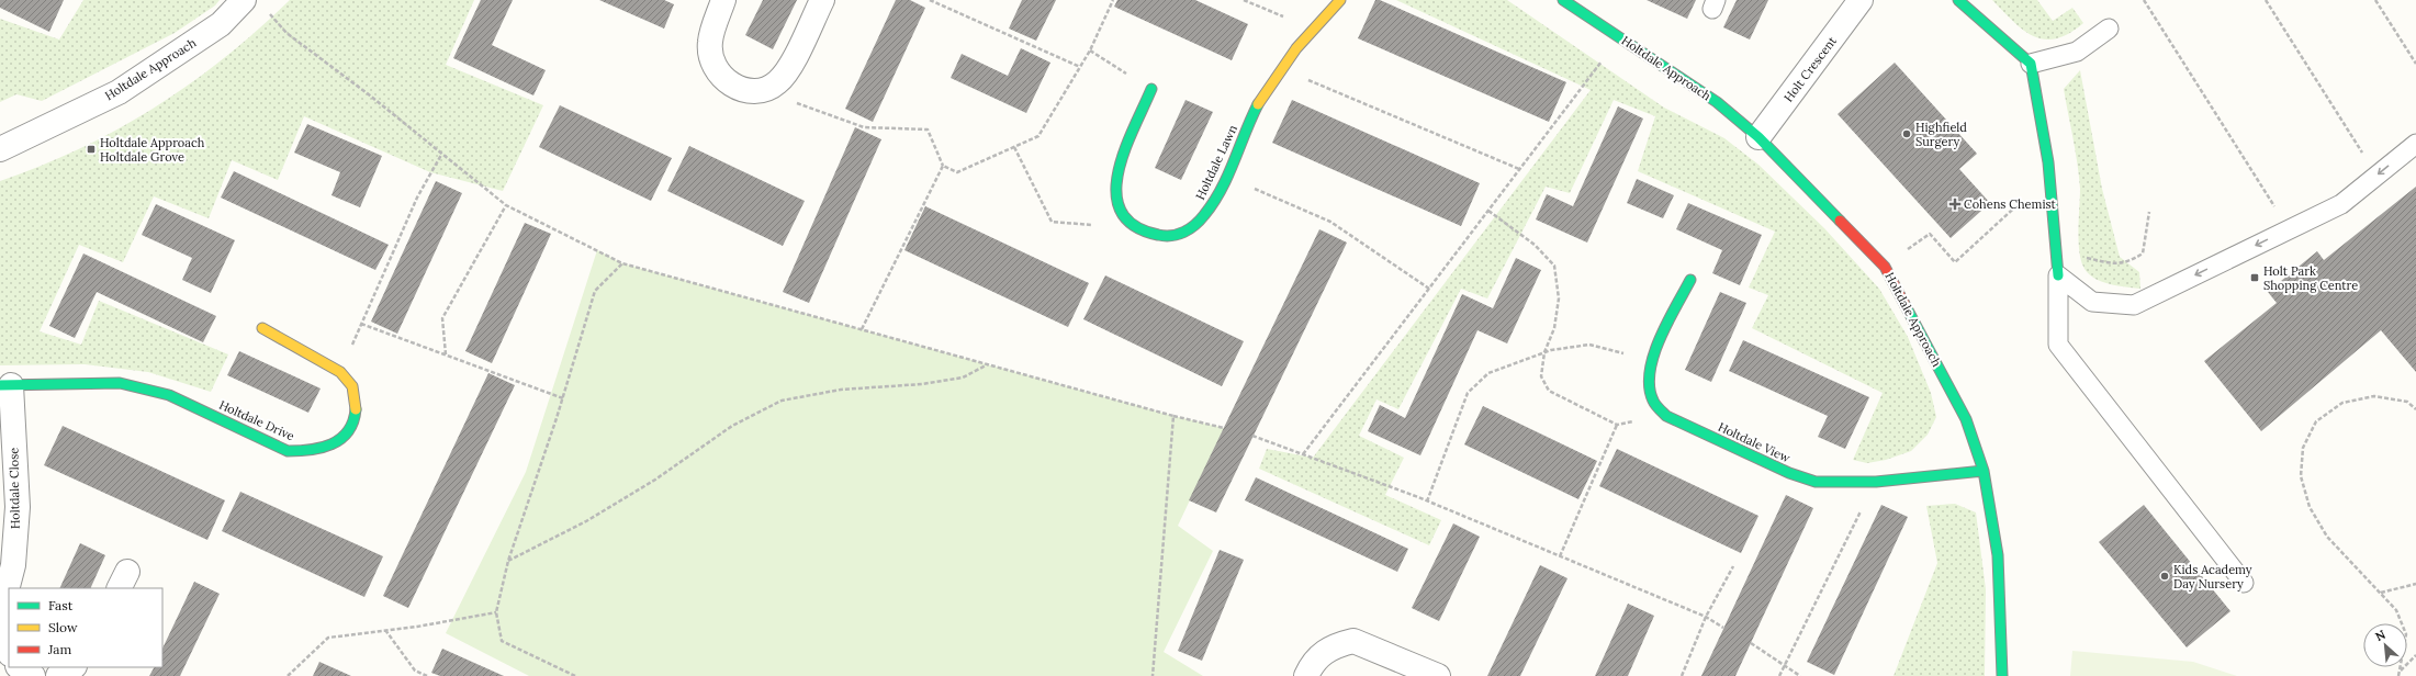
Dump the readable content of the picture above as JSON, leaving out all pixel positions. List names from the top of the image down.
{
  "streets": {
    "street": [
      "Holtdale Approach",
      "Holt Crescent",
      "Holtdale Lawn",
      "Holtdale Drive",
      "Holtdale View",
      "Holtdale Close"
    ]
  },
  "crossings": [
    ["Holtdale Approach", "Holt Crescent"],
    ["Holtdale Approach", "Holtdale View"],
    ["Holtdale Drive", "Holtdale Close"]
  ],
  "places": {
    "other": ["Highfield Surgery", "Kids Academy Day Nursery"],
    "transit": ["Holtdale Approach Holtdale Grove", "Holt Park Shopping Centre"],
    "health": ["Cohens Chemist"]
  },
  "legend": ["Fast", "Slow", "Jam"],
  "north": "top left"
}
